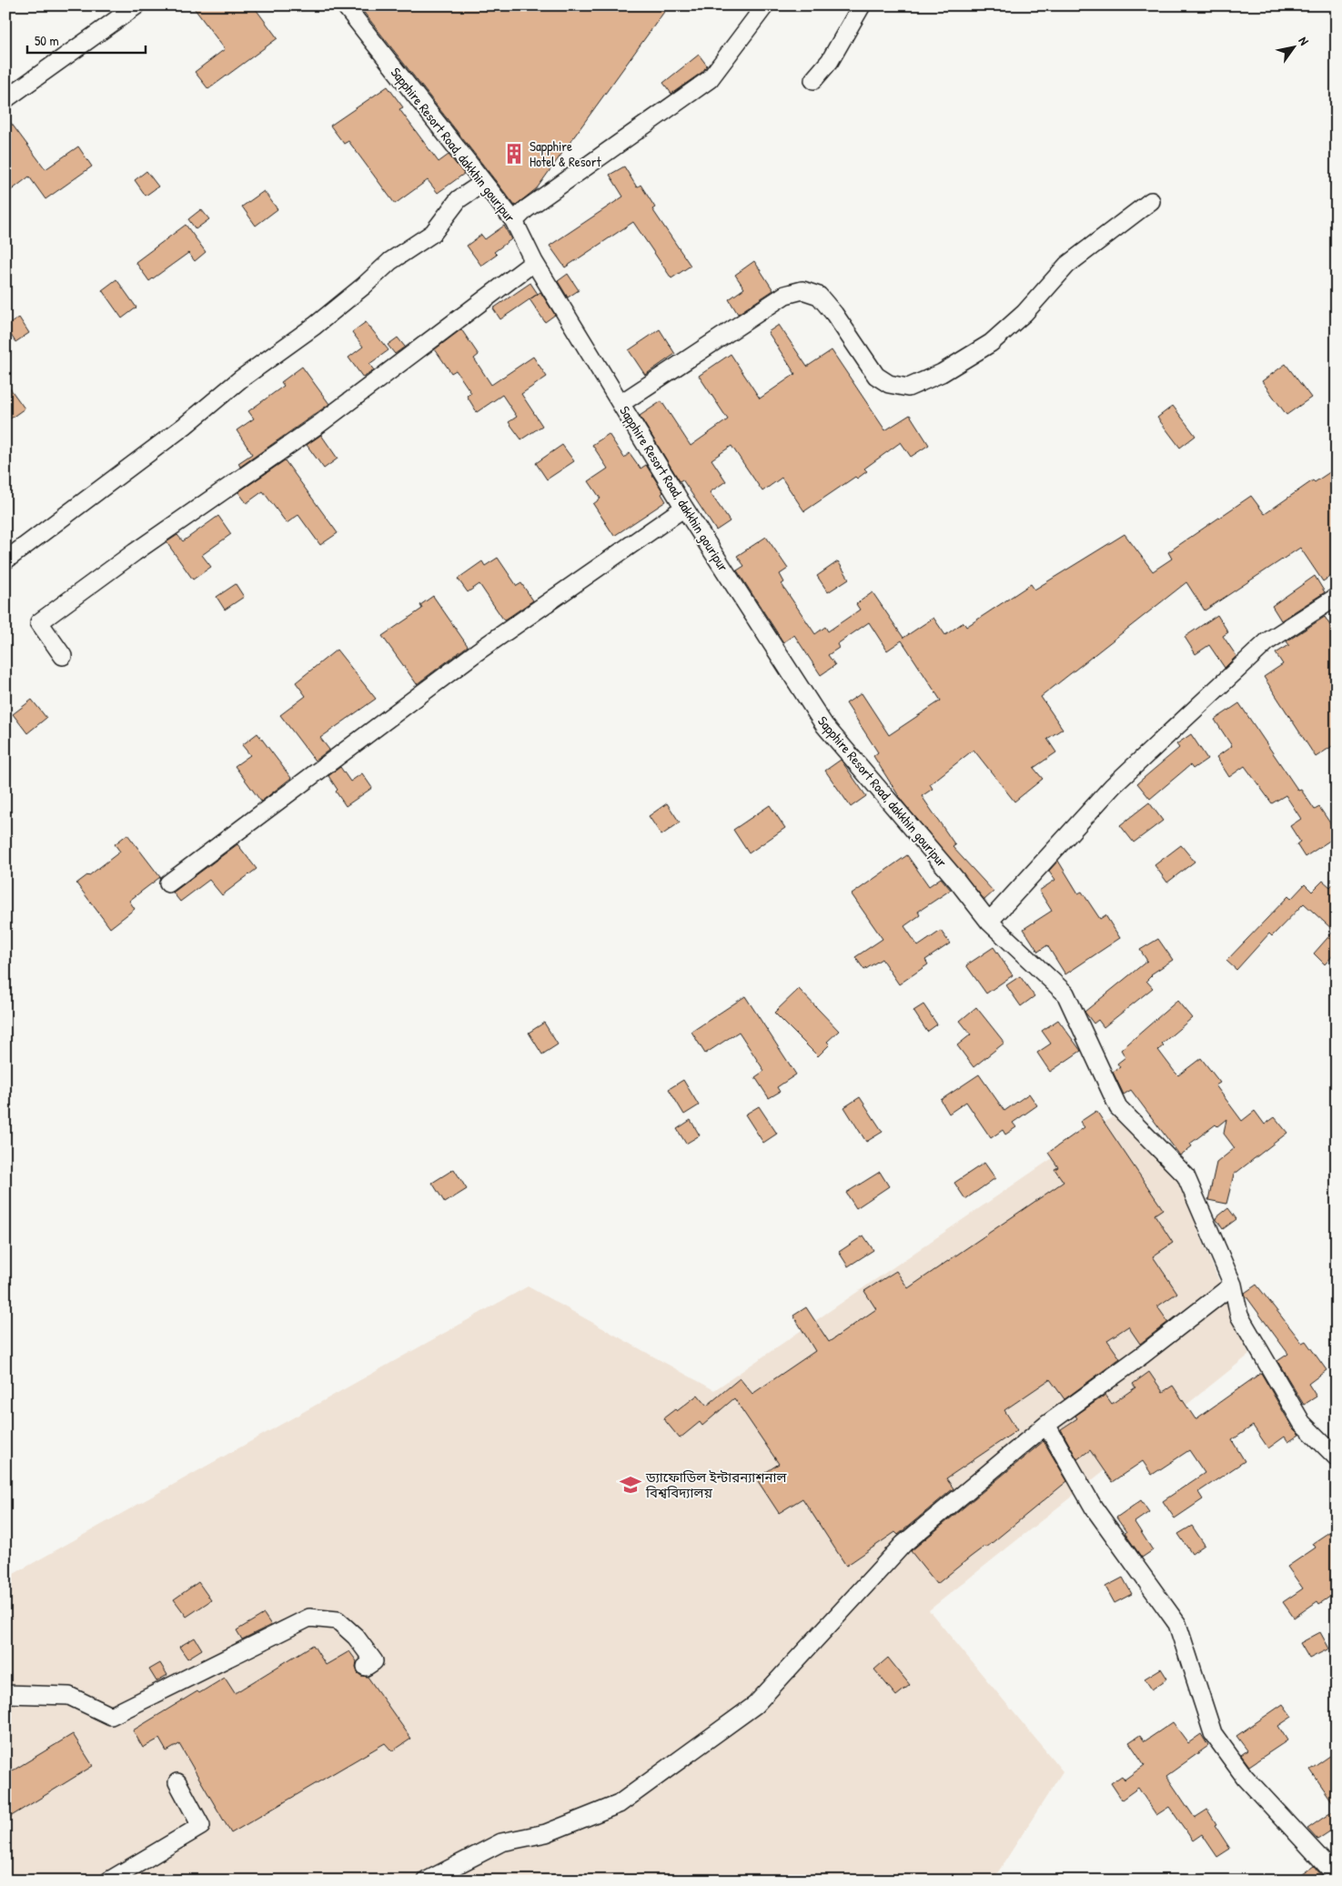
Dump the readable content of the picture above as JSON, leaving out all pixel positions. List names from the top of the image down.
{
  "streets": {
    "street": ["Sapphire Resort Road, dakkhin gouripur"]
  },
  "places": {
    "building": ["Sapphire Hotel & Resort"],
    "school or university": ["ড্যাফোডিল ইন্টারন্যাশনাল বিশ্ববিদ্যালয়"]
  },
  "scale_bar": "50 m",
  "north": "top right"
}
